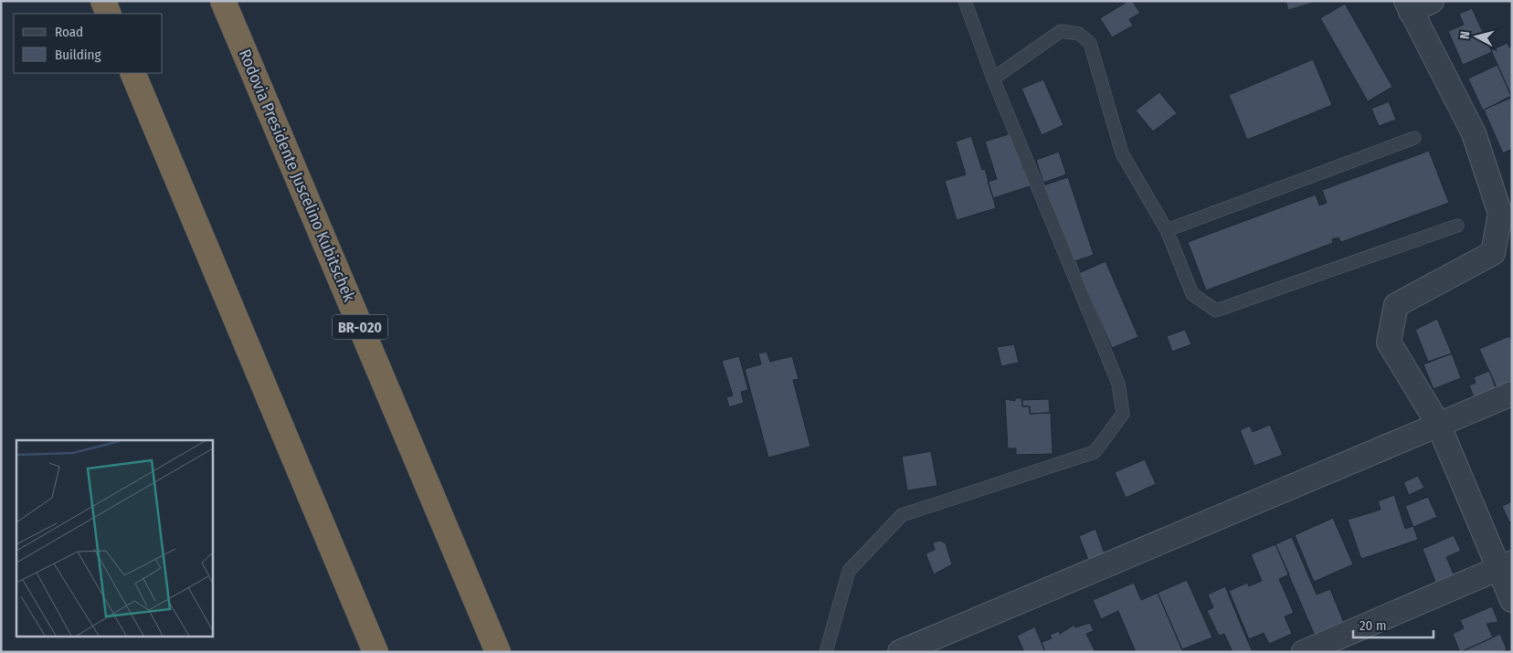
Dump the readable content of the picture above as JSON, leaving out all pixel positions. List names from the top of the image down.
{
  "streets": {
    "highway": ["Rodovia Presidente Juscelino Kubitschek", "BR-020"]
  },
  "legend": ["Road", "Building"],
  "scale_bar": "20 m",
  "north": "left"
}
